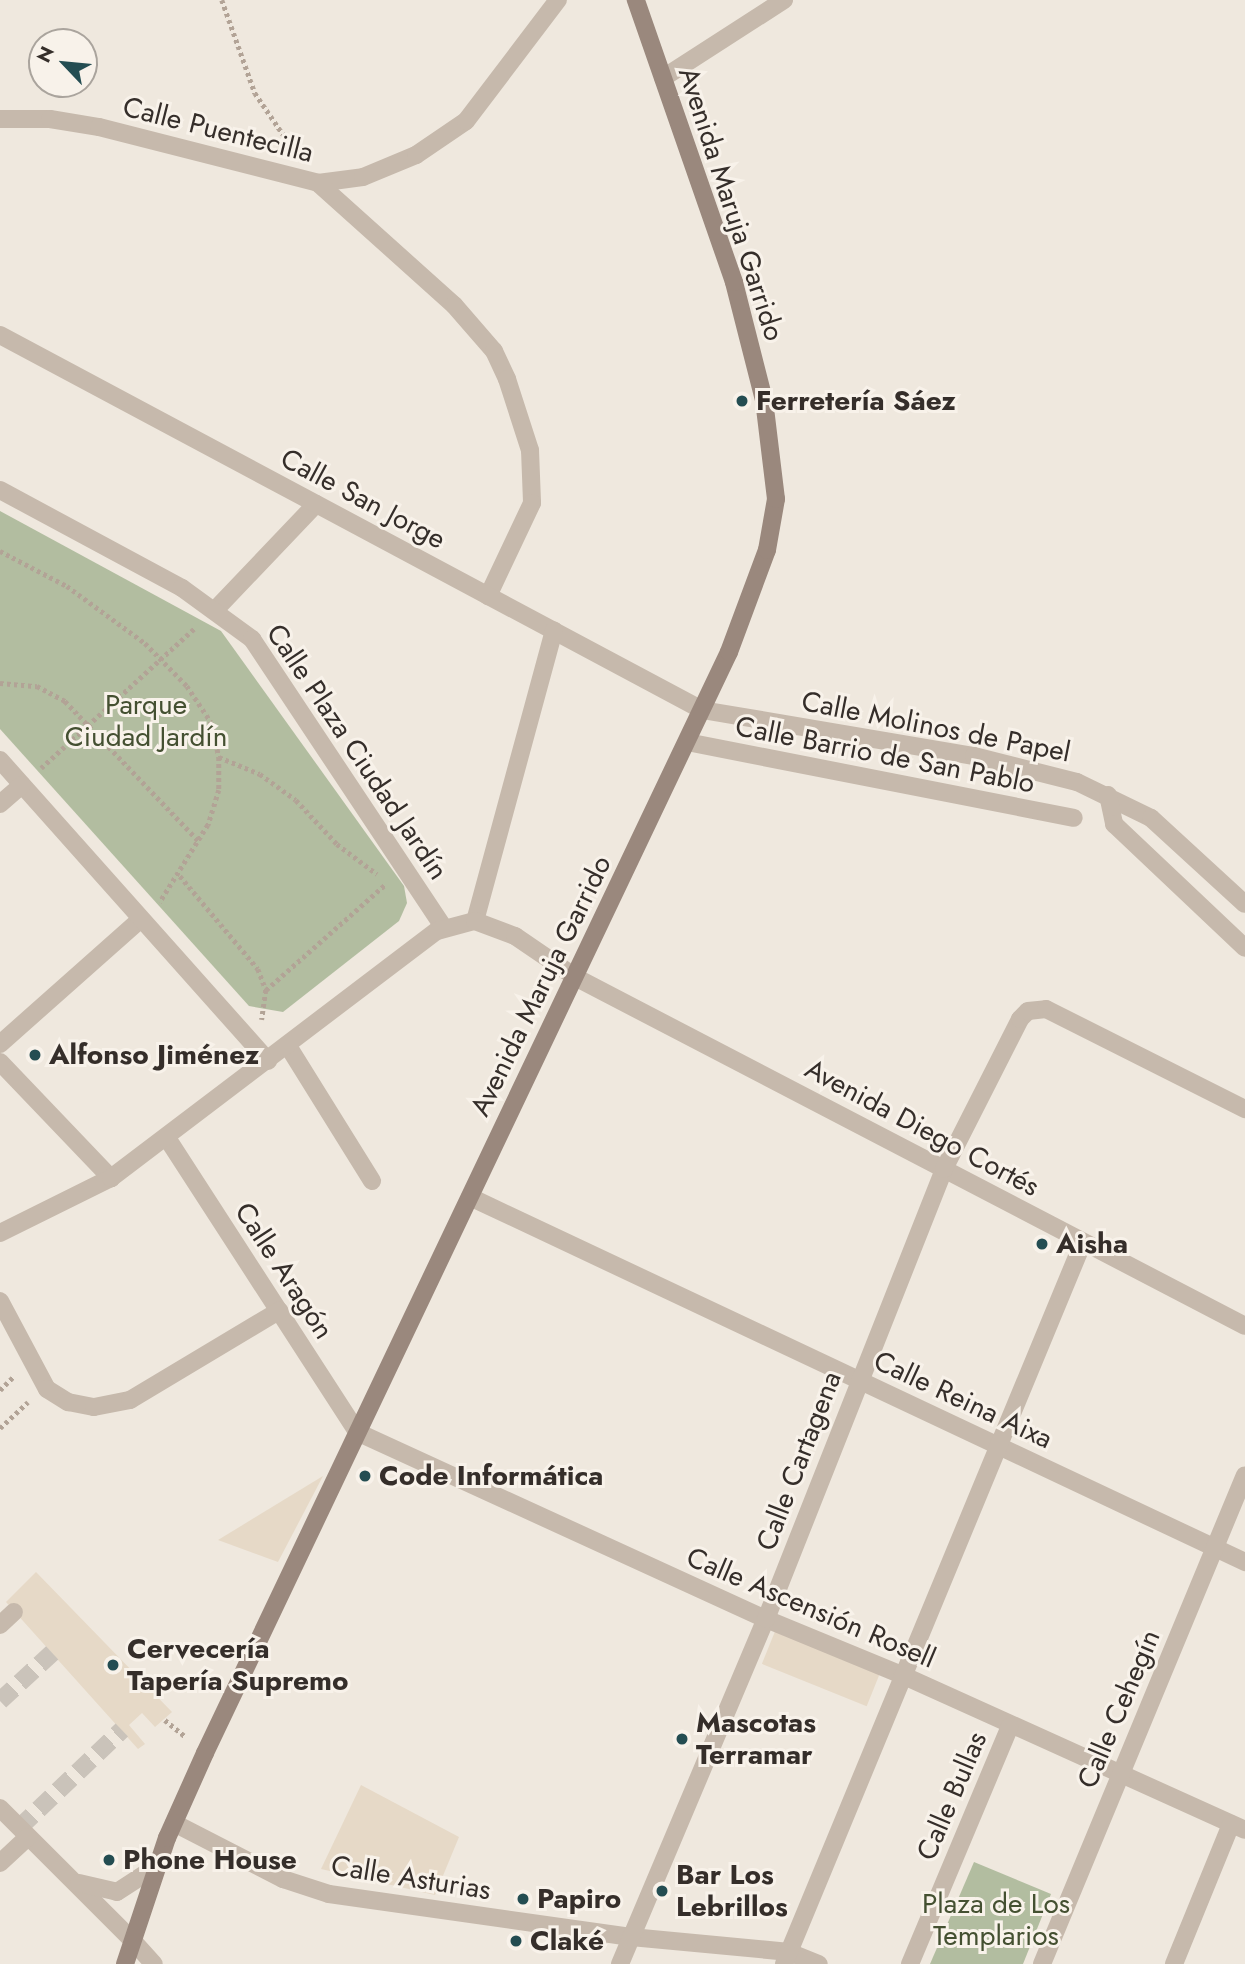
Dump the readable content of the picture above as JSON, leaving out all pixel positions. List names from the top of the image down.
{
  "streets": {
    "main road": ["Avenida Maruja Garrido"],
    "street": [
      "Calle Puentecilla",
      "Calle San Jorge",
      "Calle Molinos de Papel",
      "Calle Plaza Ciudad Jardín",
      "Calle Barrio de San Pablo",
      "Avenida Diego Cortés",
      "Calle Aragón",
      "Calle Reina Aixa",
      "Calle Cartagena",
      "Calle Ascensión Rosell",
      "Calle Cehegín",
      "Calle Bullas",
      "Calle Asturias"
    ]
  },
  "crossings": [
    ["Avenida Maruja Garrido", "Calle San Jorge"],
    ["Avenida Maruja Garrido", "Calle Molinos de Papel"],
    ["Avenida Maruja Garrido", "Calle Barrio de San Pablo"],
    ["Avenida Maruja Garrido", "Avenida Diego Cortés"],
    ["Avenida Maruja Garrido", "Calle Aragón"],
    ["Avenida Maruja Garrido", "Calle Reina Aixa"],
    ["Avenida Maruja Garrido", "Calle Ascensión Rosell"],
    ["Avenida Maruja Garrido", "Calle Asturias"],
    ["Calle San Jorge", "Calle Molinos de Papel"],
    ["Avenida Diego Cortés", "Calle Cartagena"],
    ["Calle Aragón", "Calle Ascensión Rosell"],
    ["Calle Reina Aixa", "Calle Cartagena"],
    ["Calle Reina Aixa", "Calle Cehegín"],
    ["Calle Cartagena", "Calle Ascensión Rosell"],
    ["Calle Cartagena", "Calle Asturias"],
    ["Calle Ascensión Rosell", "Calle Cehegín"],
    ["Calle Ascensión Rosell", "Calle Bullas"]
  ],
  "parks": ["Parque Ciudad Jardín", "Plaza de Los Templarios"],
  "places": [
    "Ferretería Sáez",
    "Alfonso Jiménez",
    "Aisha",
    "Code Informática",
    "Cervecería Tapería Supremo",
    "Mascotas Terramar",
    "Phone House",
    "Bar Los Lebrillos",
    "Papiro",
    "Claké"
  ],
  "north": "top left"
}
